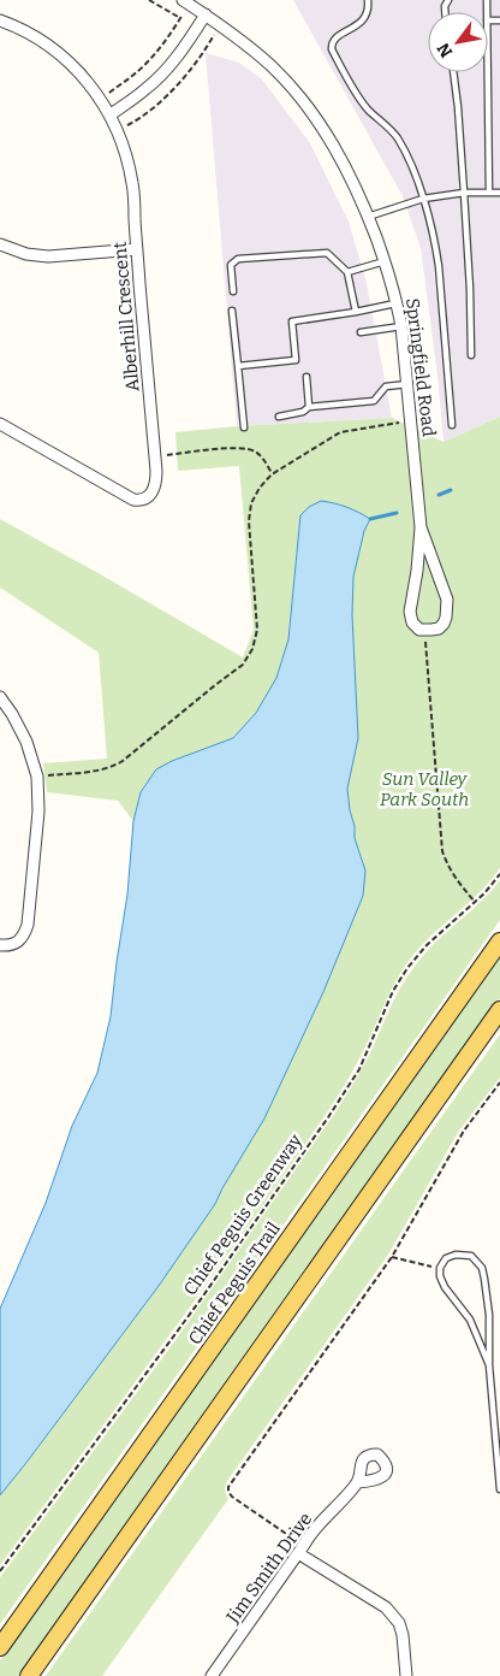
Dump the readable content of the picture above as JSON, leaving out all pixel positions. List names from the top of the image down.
{
  "streets": {
    "main road": ["Chief Peguis Trail"],
    "street": ["Alberhill Crescent", "Springfield Road", "Jim Smith Drive"],
    "path": ["Chief Peguis Greenway"]
  },
  "parks": ["Sun Valley Park South"],
  "north": "bottom left"
}
